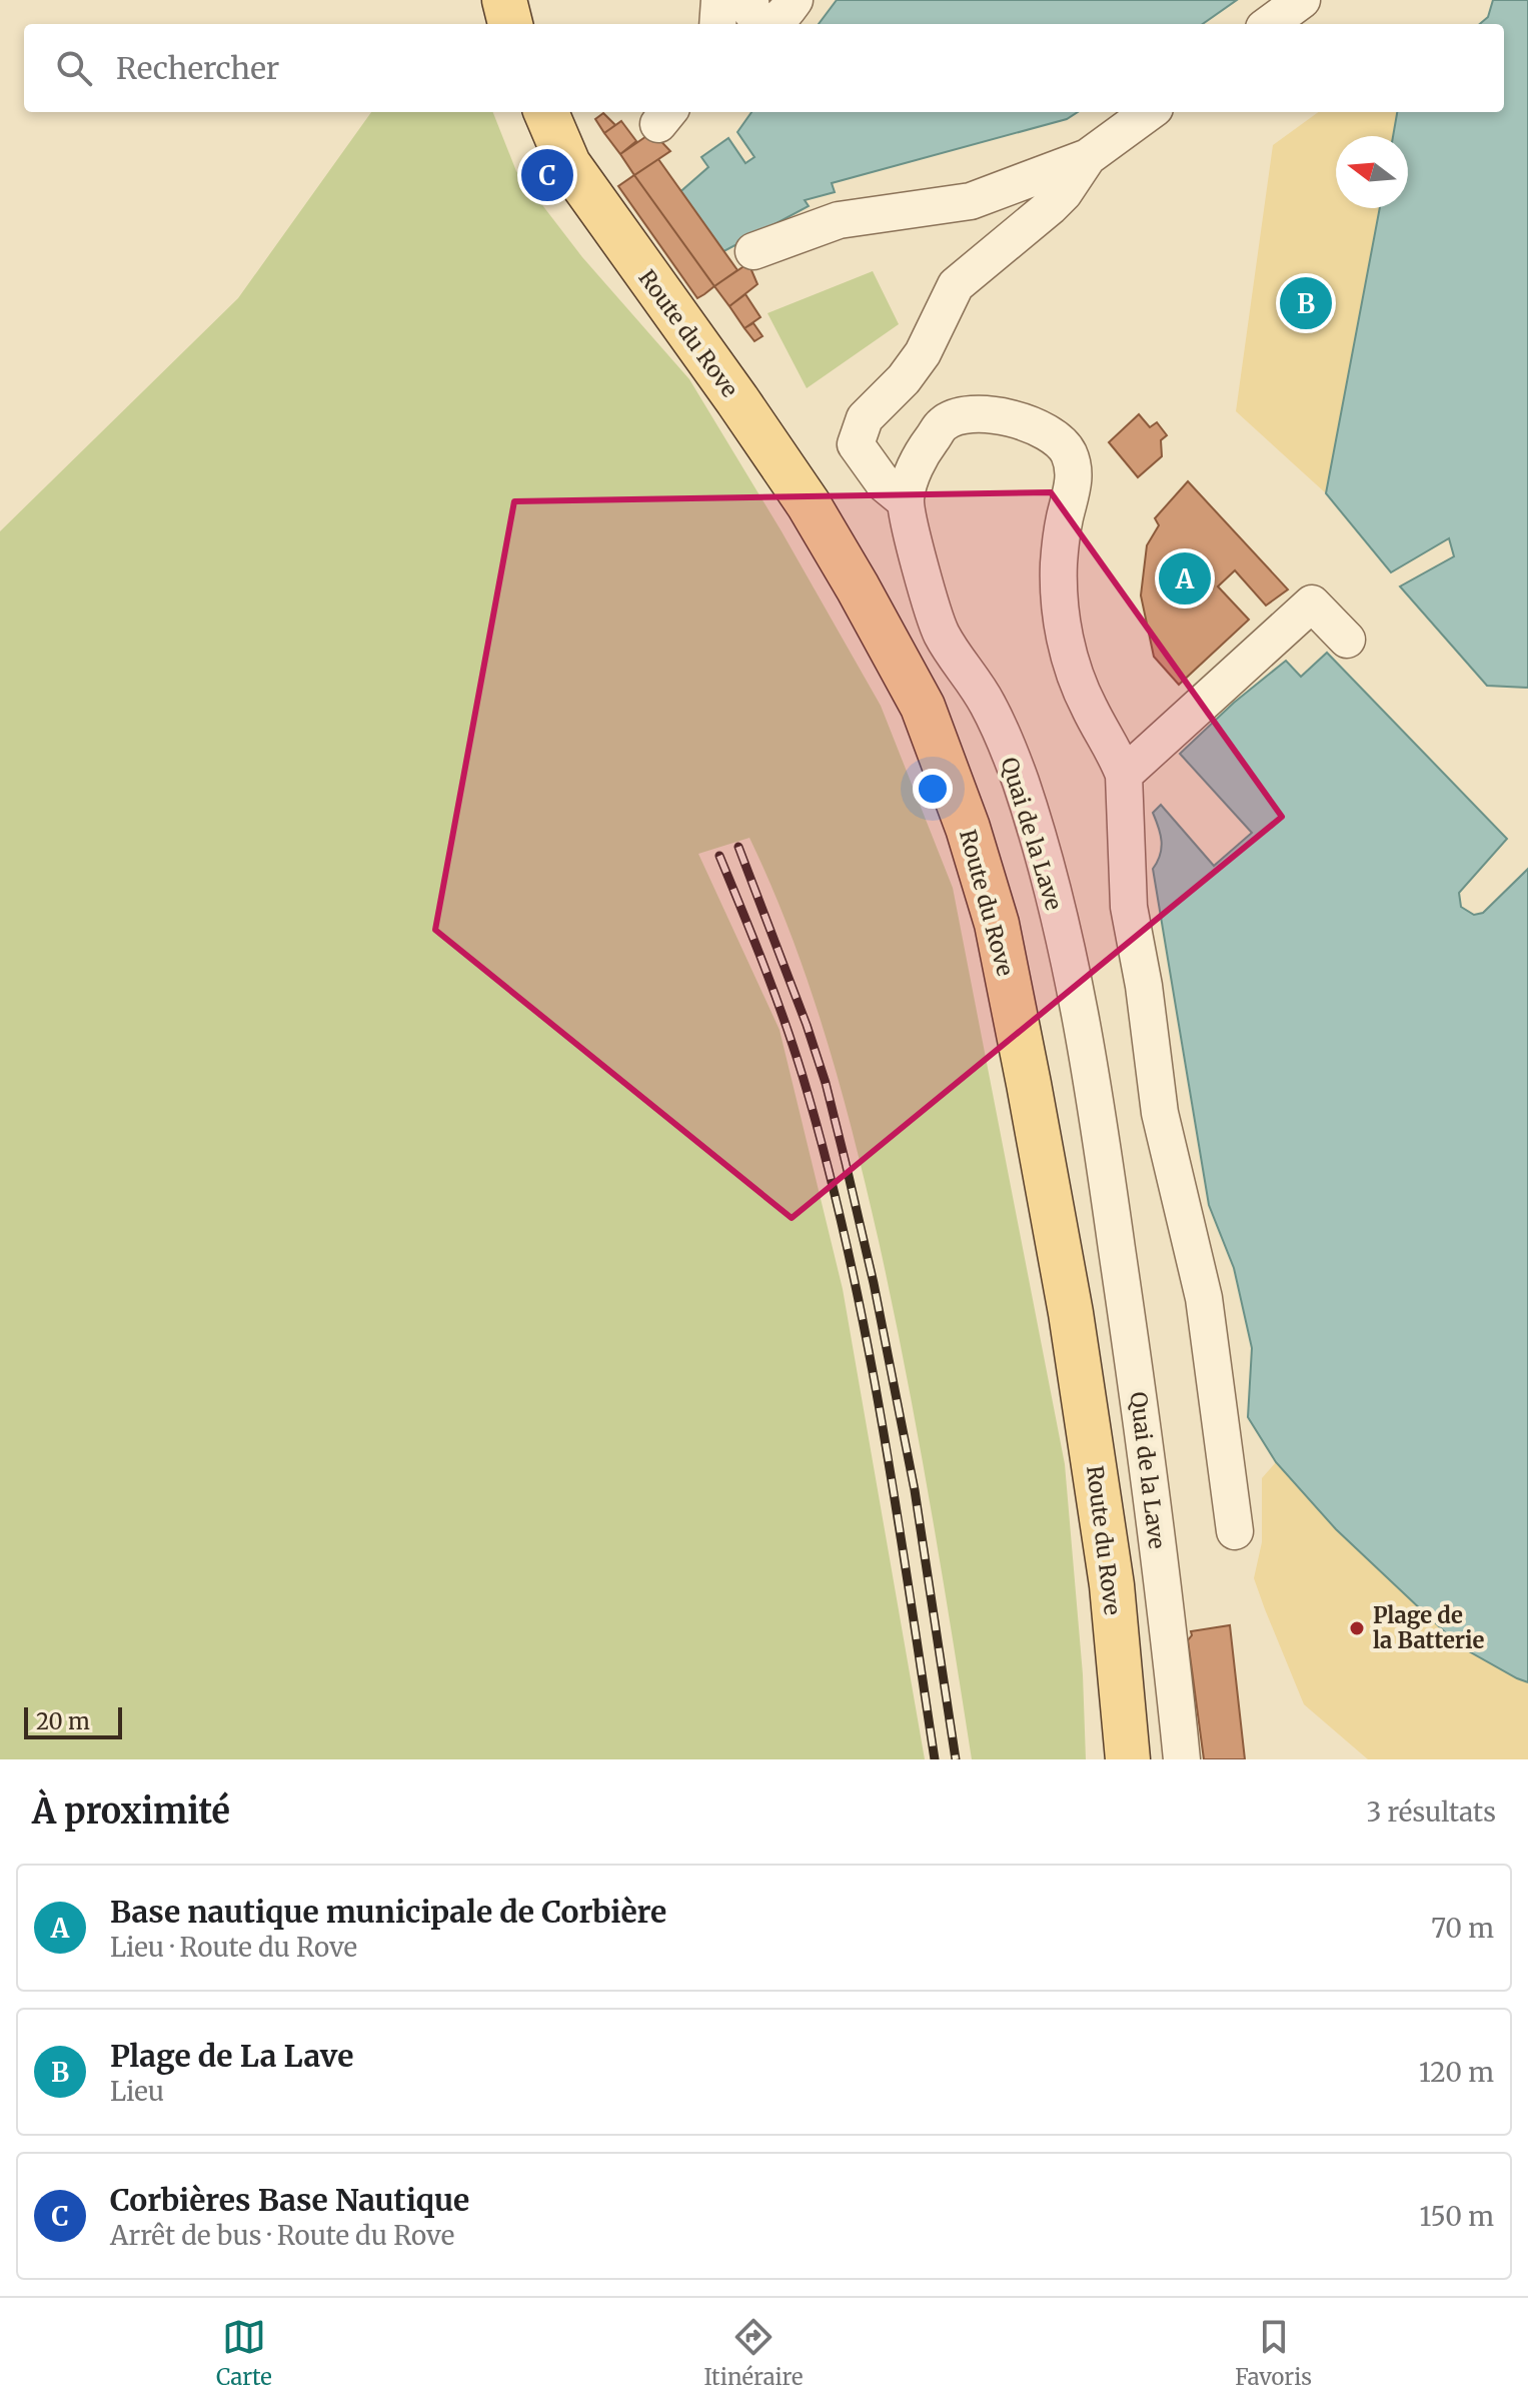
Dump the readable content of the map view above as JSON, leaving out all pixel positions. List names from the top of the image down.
{
  "streets": {
    "main road": ["Route du Rove"],
    "lane": ["Quai de la Lave"]
  },
  "places": ["Plage de la Batterie"],
  "scale_bar": "20 m",
  "north": "left",
  "page": {
    "search": "Rechercher",
    "pins": ["C", "B", "A"],
    "scale": "20 m",
    "heading": ["À proximité", "3 résultats"],
    "list": [
      {
        "mark": "A",
        "name": "Base nautique municipale de Corbière",
        "note": "Lieu · Route du Rove",
        "value": "70 m"
      },
      {
        "mark": "B",
        "name": "Plage de La Lave",
        "note": "Lieu",
        "value": "120 m"
      },
      {
        "mark": "C",
        "name": "Corbières Base Nautique",
        "note": "Arrêt de bus · Route du Rove",
        "value": "150 m"
      }
    ],
    "nav": ["Carte", "Itinéraire", "Favoris"]
  }
}
